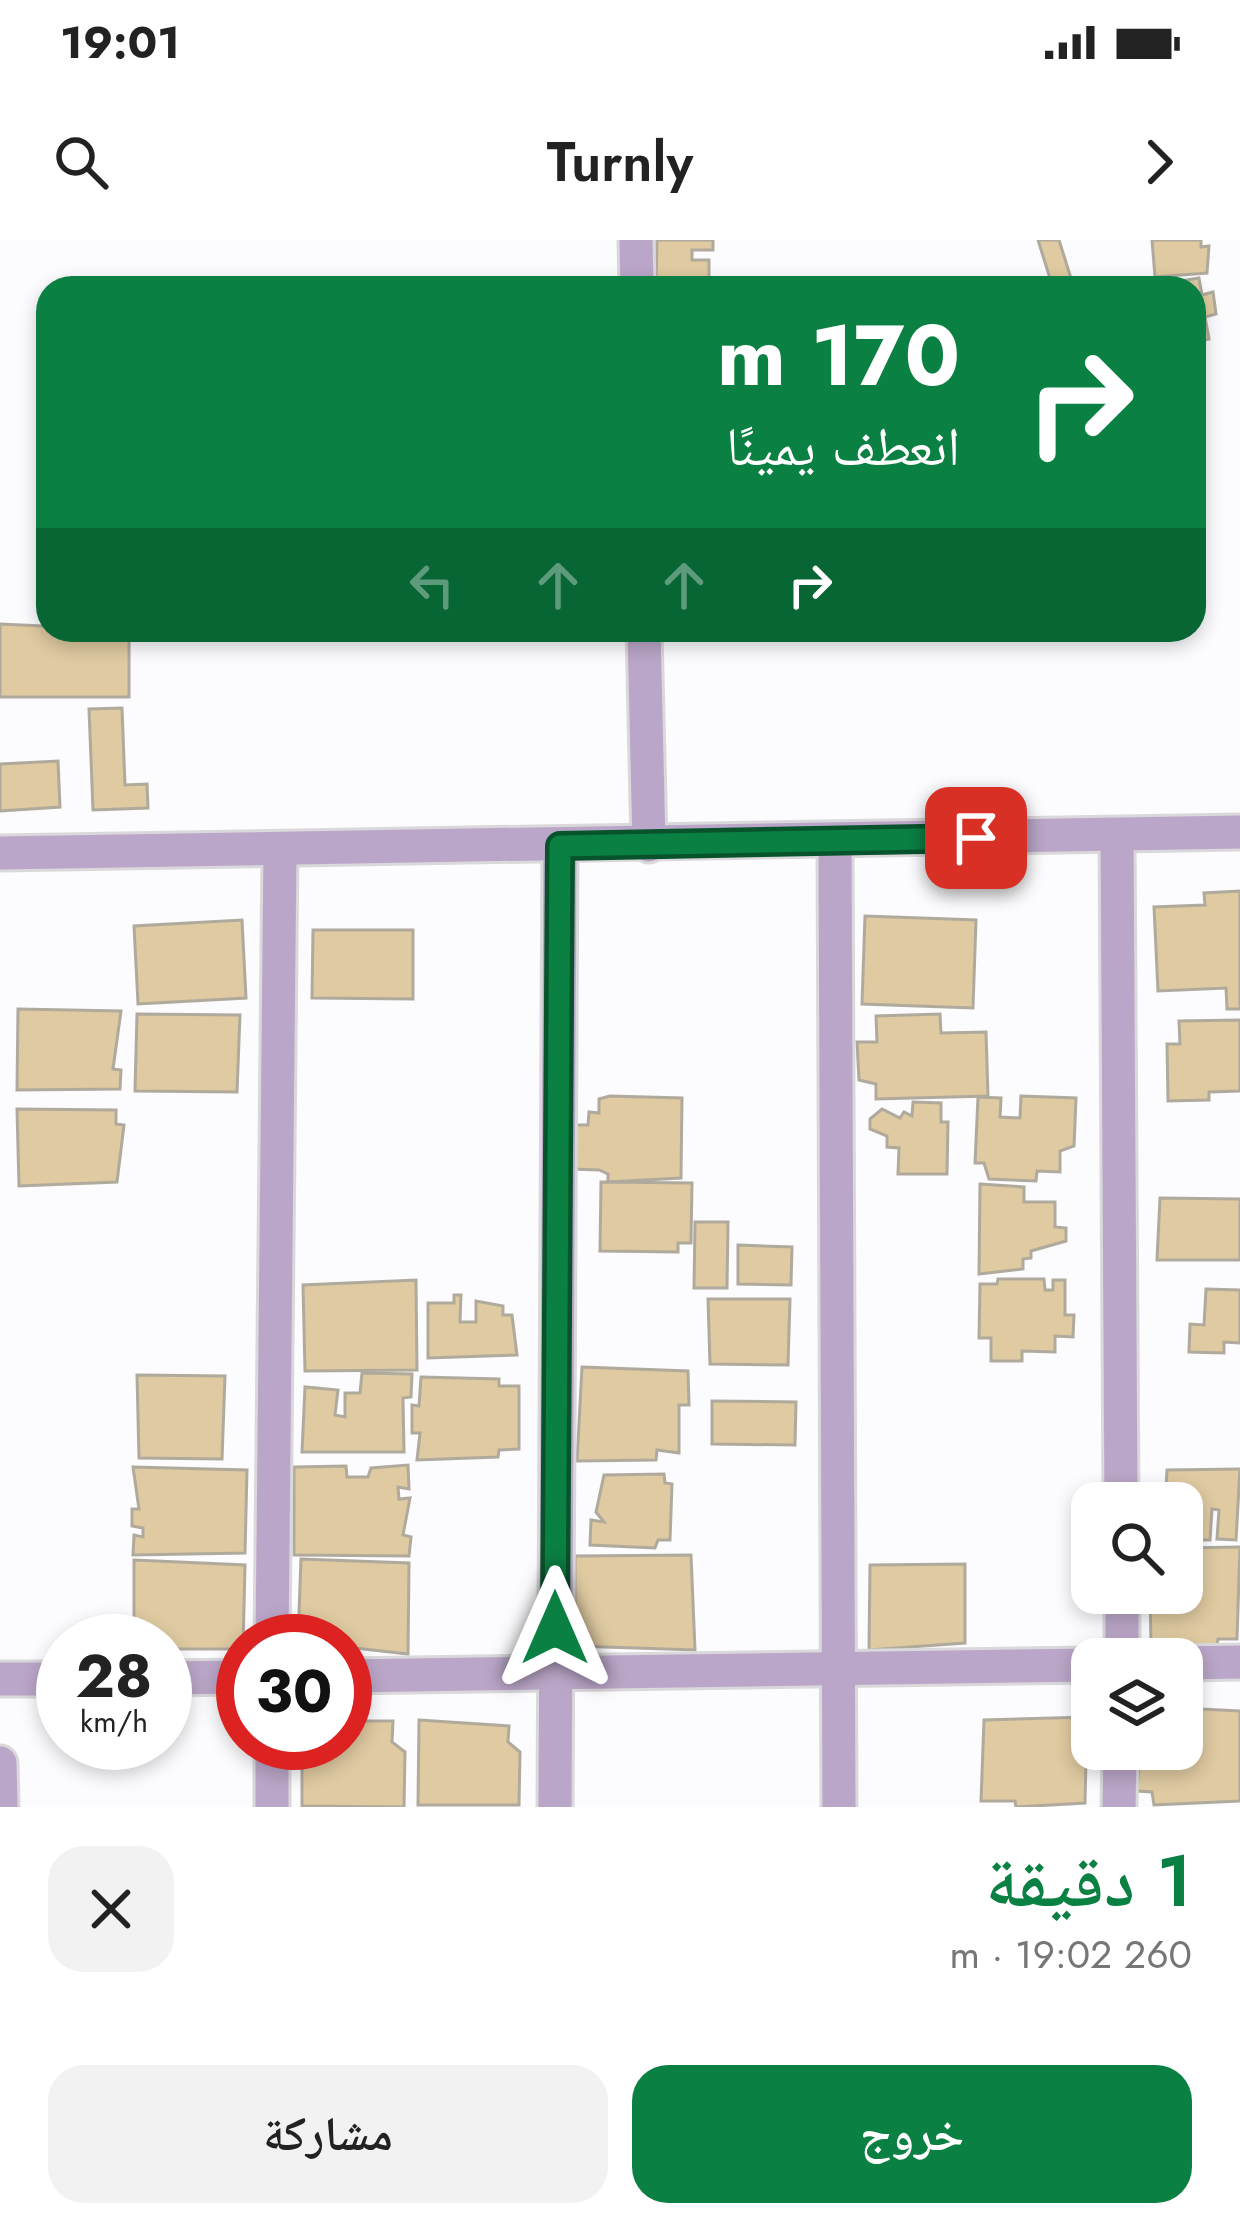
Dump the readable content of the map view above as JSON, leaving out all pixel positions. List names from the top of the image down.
{
  "page": {
    "status": "19:01",
    "header": "Turnly",
    "turn": ["170 m", "انعطف يمينًا"],
    "speed": "28 km/h",
    "limit": "30",
    "heading": ["1 دقيقة", "260 m · 19:02"],
    "buttons": ["خروج", "مشاركة"]
  }
}
